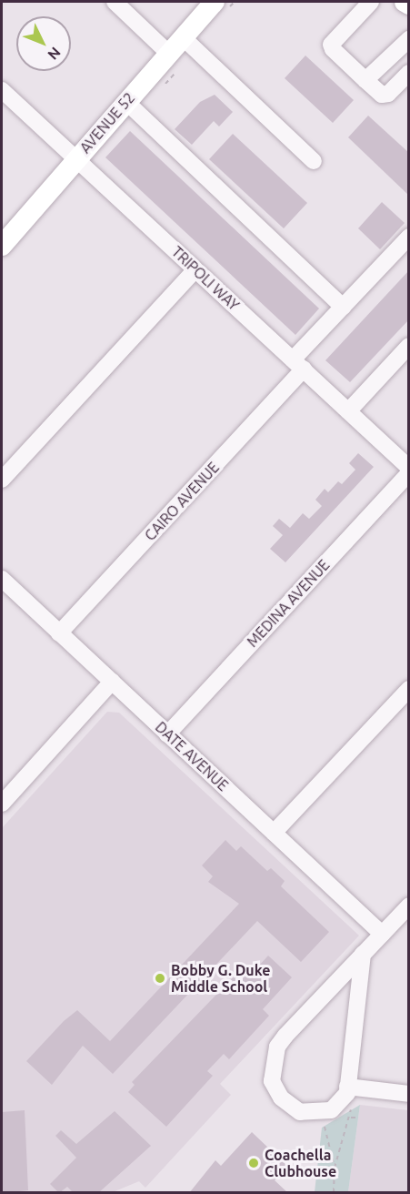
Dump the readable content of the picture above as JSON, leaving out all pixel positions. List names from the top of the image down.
{
  "streets": {
    "main road": ["AVENUE 52"],
    "street": [
      "TRIPOLI WAY",
      "CAIRO AVENUE",
      "MEDINA AVENUE",
      "DATE AVENUE"
    ]
  },
  "crossings": [
    ["AVENUE 52", "TRIPOLI WAY"],
    ["TRIPOLI WAY", "CAIRO AVENUE"],
    ["CAIRO AVENUE", "DATE AVENUE"],
    ["MEDINA AVENUE", "DATE AVENUE"]
  ],
  "places": ["Bobby G. Duke Middle School", "Coachella Clubhouse"],
  "north": "bottom right"
}
